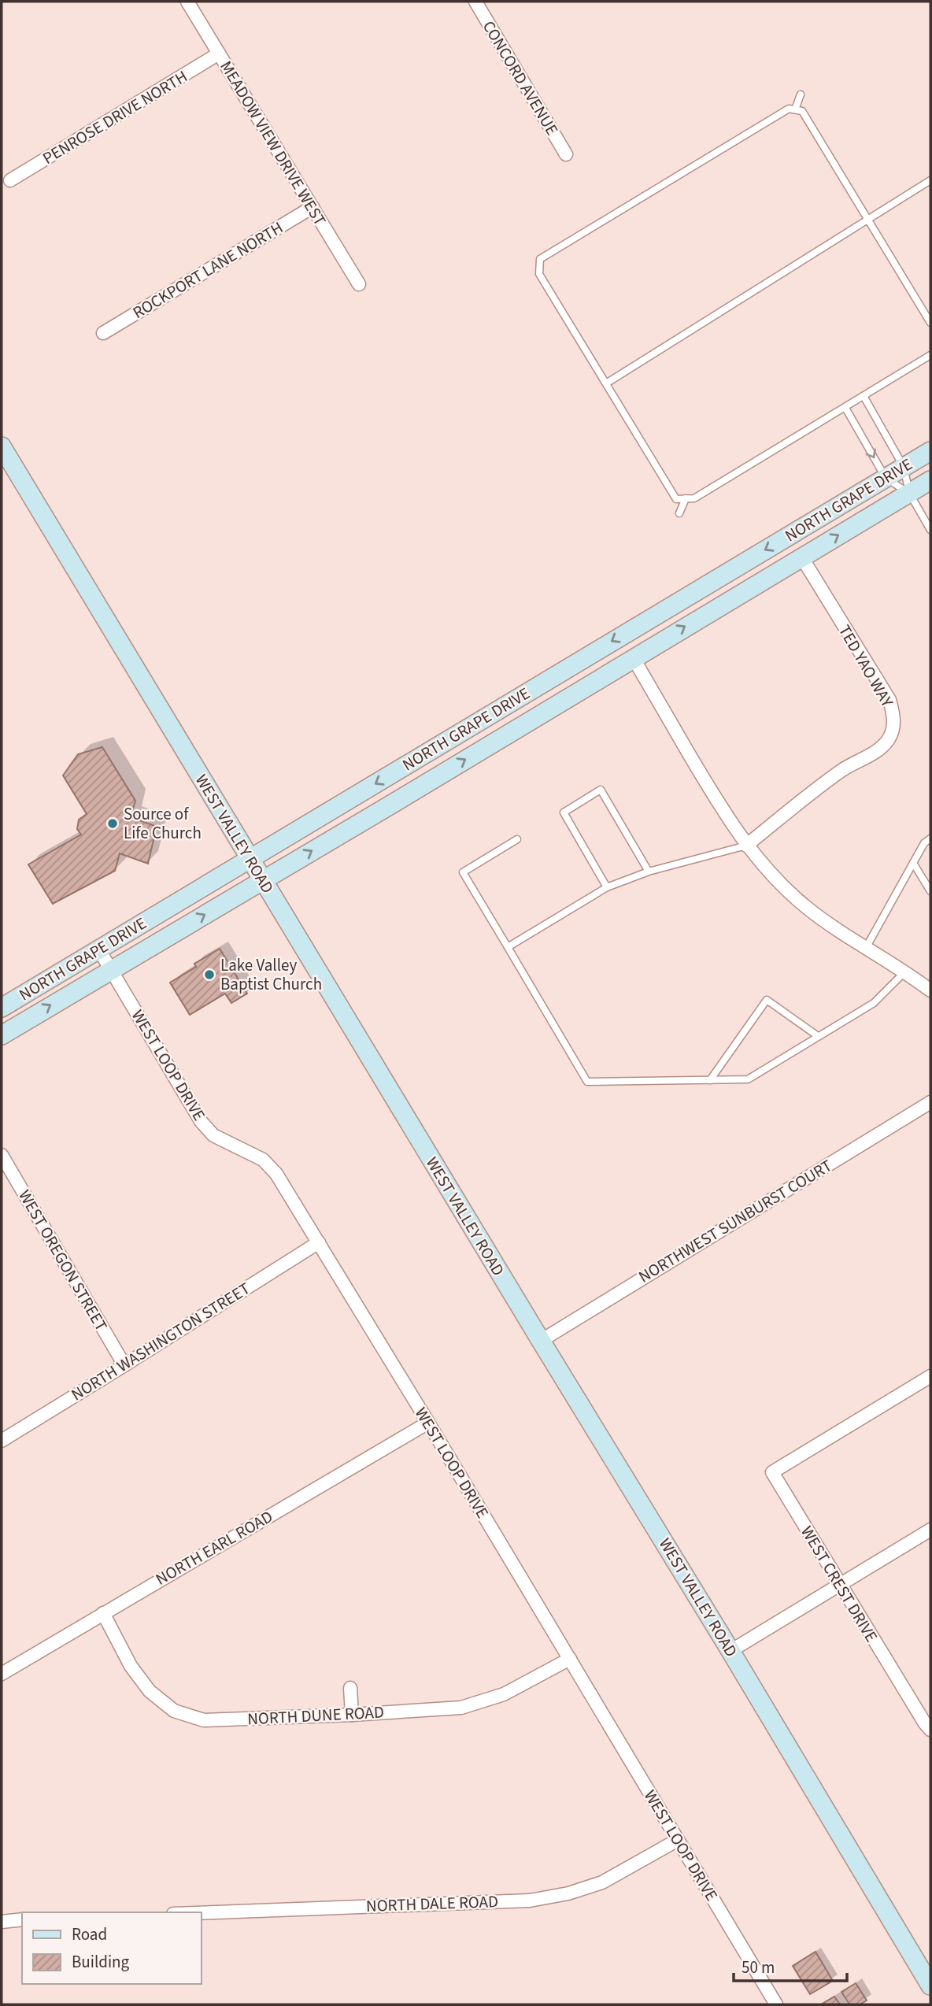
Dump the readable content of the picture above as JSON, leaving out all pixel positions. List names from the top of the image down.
{
  "streets": {
    "main road": ["NORTH GRAPE DRIVE", "WEST VALLEY ROAD"],
    "street": [
      "CONCORD AVENUE",
      "PENROSE DRIVE NORTH",
      "MEADOW VIEW DRIVE WEST",
      "ROCKPORT LANE NORTH",
      "TED YAO WAY",
      "WEST LOOP DRIVE",
      "NORTHWEST SUNBURST COURT",
      "WEST OREGON STREET",
      "NORTH WASHINGTON STREET",
      "NORTH EARL ROAD",
      "WEST CREST DRIVE",
      "NORTH DUNE ROAD",
      "NORTH DALE ROAD"
    ]
  },
  "crossings": [
    ["PENROSE DRIVE NORTH", "MEADOW VIEW DRIVE WEST"],
    ["MEADOW VIEW DRIVE WEST", "ROCKPORT LANE NORTH"],
    ["NORTH GRAPE DRIVE", "TED YAO WAY"],
    ["NORTH GRAPE DRIVE", "WEST VALLEY ROAD"],
    ["NORTH GRAPE DRIVE", "WEST LOOP DRIVE"],
    ["WEST VALLEY ROAD", "NORTHWEST SUNBURST COURT"],
    ["WEST LOOP DRIVE", "NORTH WASHINGTON STREET"],
    ["WEST LOOP DRIVE", "NORTH EARL ROAD"],
    ["WEST LOOP DRIVE", "NORTH DUNE ROAD"],
    ["WEST LOOP DRIVE", "NORTH DALE ROAD"],
    ["WEST OREGON STREET", "NORTH WASHINGTON STREET"],
    ["NORTH EARL ROAD", "NORTH DUNE ROAD"]
  ],
  "places": ["Source of Life Church", "Lake Valley Baptist Church"],
  "legend": ["Road", "Building"],
  "scale_bar": "50 m"
}
